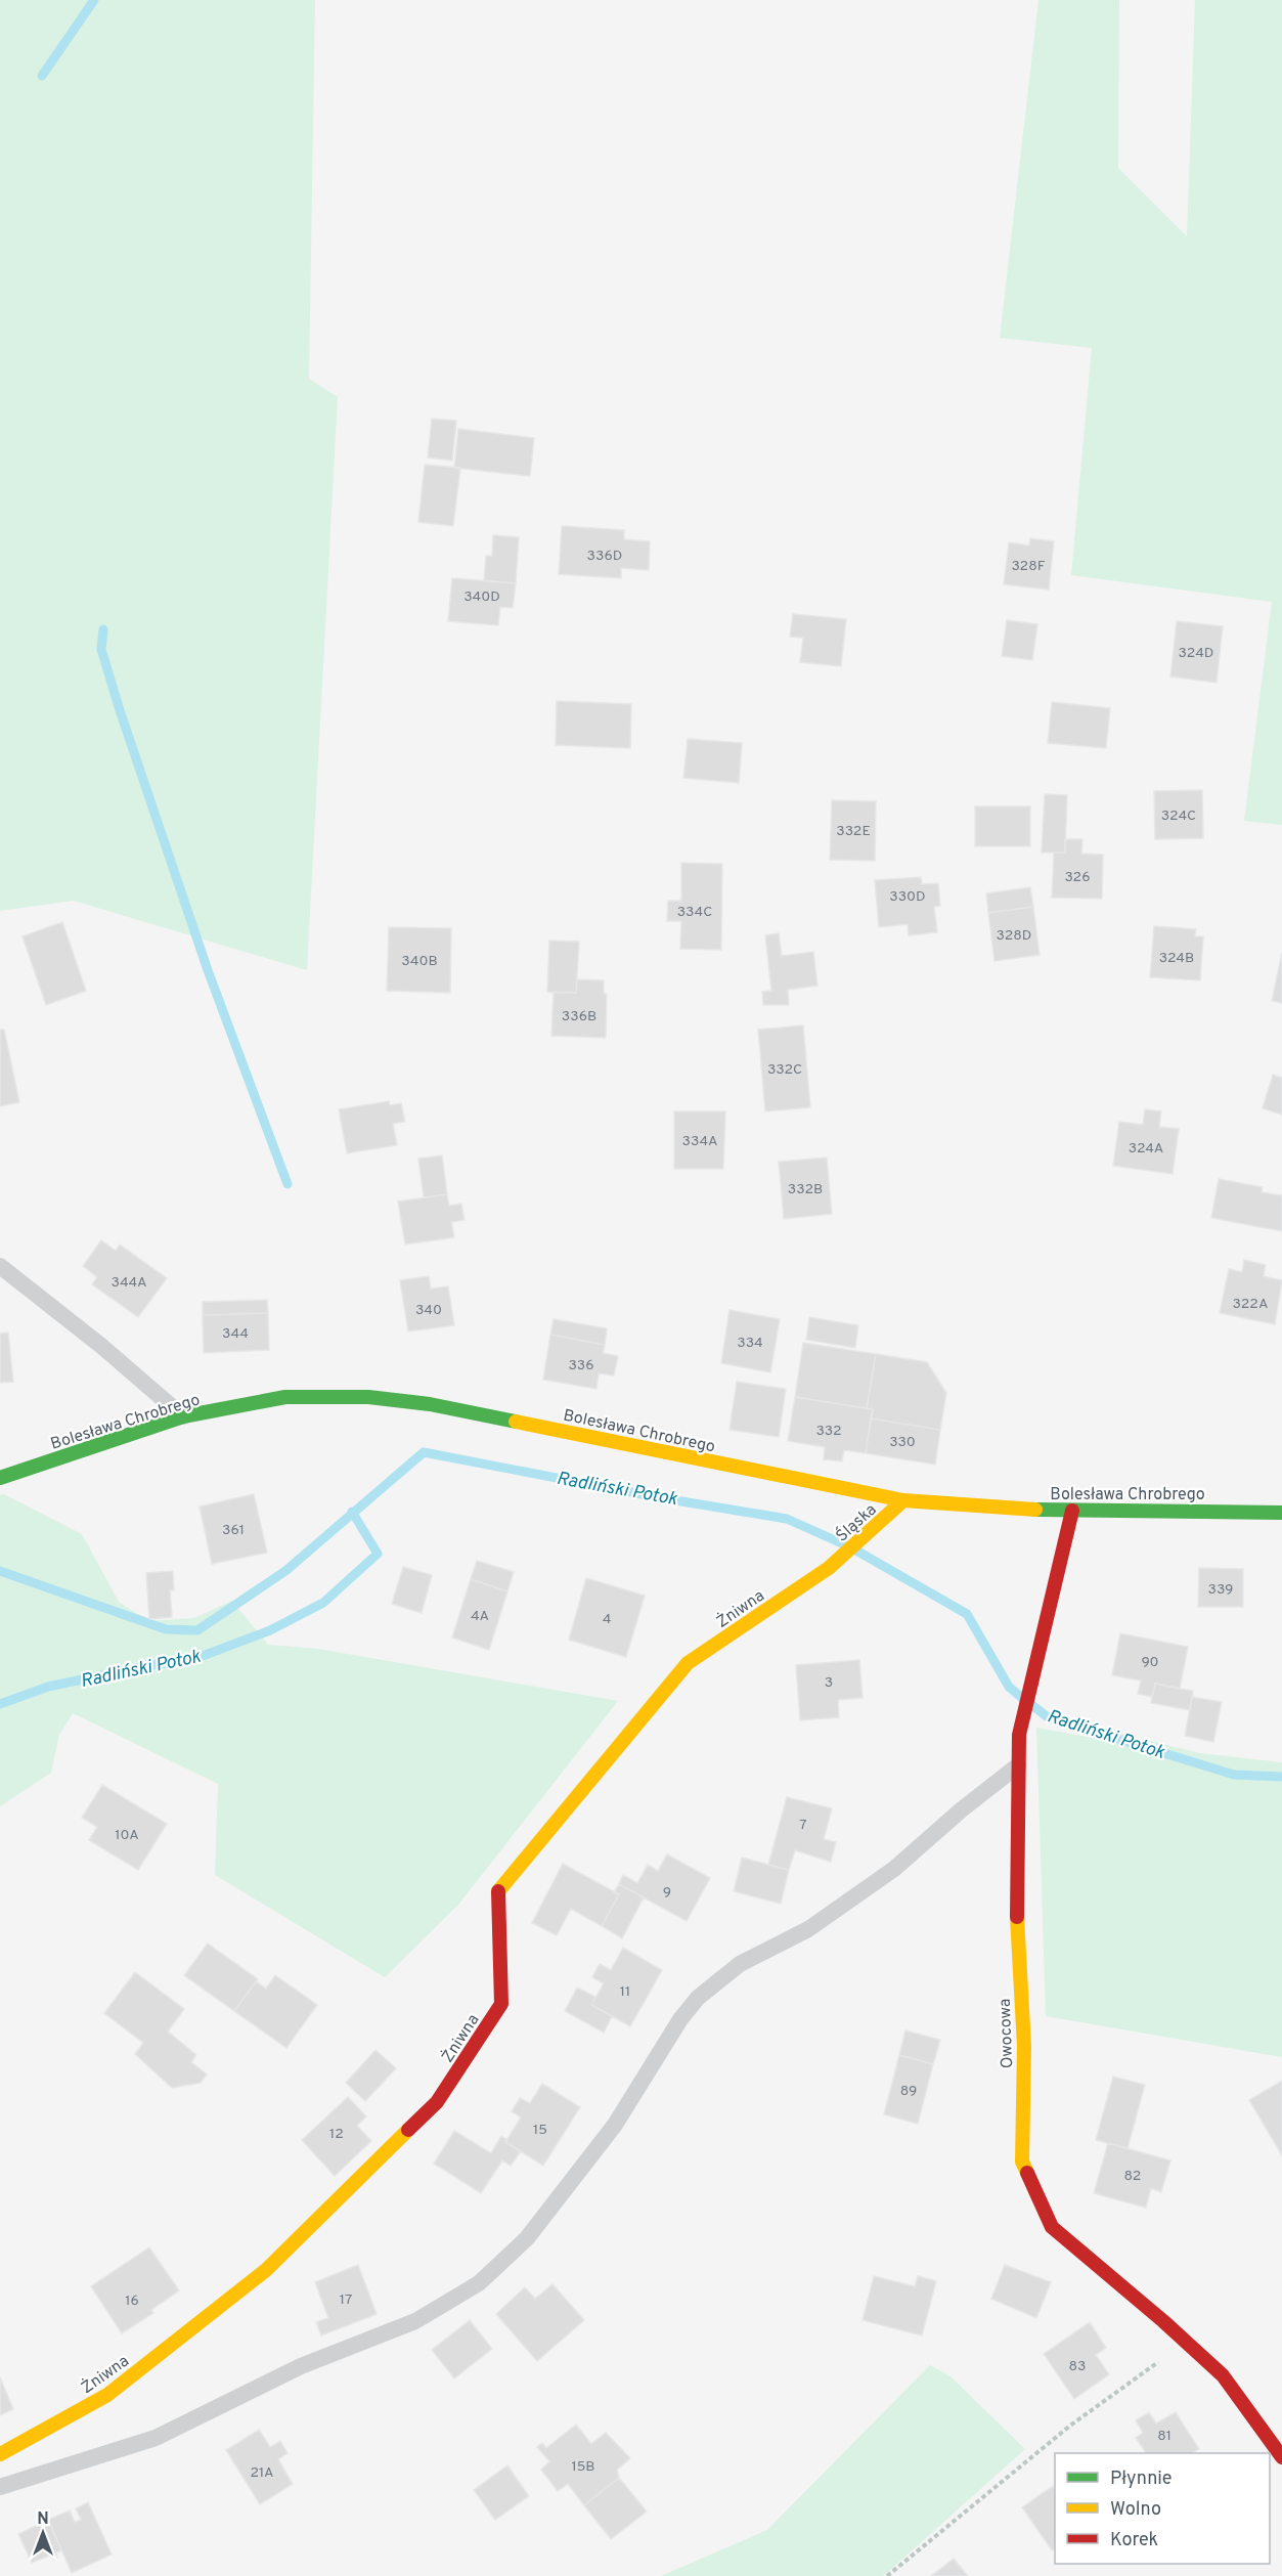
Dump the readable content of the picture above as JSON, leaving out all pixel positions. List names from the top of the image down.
{
  "streets": {
    "street": [
      "Bolesława Chrobrego",
      "Śląska",
      "Żniwna",
      "Owocowa"
    ]
  },
  "crossings": [
    ["Bolesława Chrobrego", "Śląska"],
    ["Bolesława Chrobrego", "Owocowa"],
    ["Śląska", "Żniwna"]
  ],
  "water": ["Radliński Potok"],
  "house_numbers": [
    "336D",
    "328F",
    "340D",
    "324D",
    "324C",
    "332E",
    "326",
    "330D",
    "334C",
    "328D",
    "324B",
    "340B",
    "336B",
    "332C",
    "334A",
    "324A",
    "332B",
    "344A",
    "322A",
    "340",
    "344",
    "334",
    "336",
    "332",
    "330",
    "361",
    "339",
    "4A",
    "4",
    "90",
    "3",
    "7",
    "10A",
    "9",
    "11",
    "89",
    "15",
    "12",
    "82",
    "17",
    "16",
    "83",
    "81",
    "15B",
    "21A"
  ],
  "legend": ["Płynnie", "Wolno", "Korek"],
  "north": "top"
}
